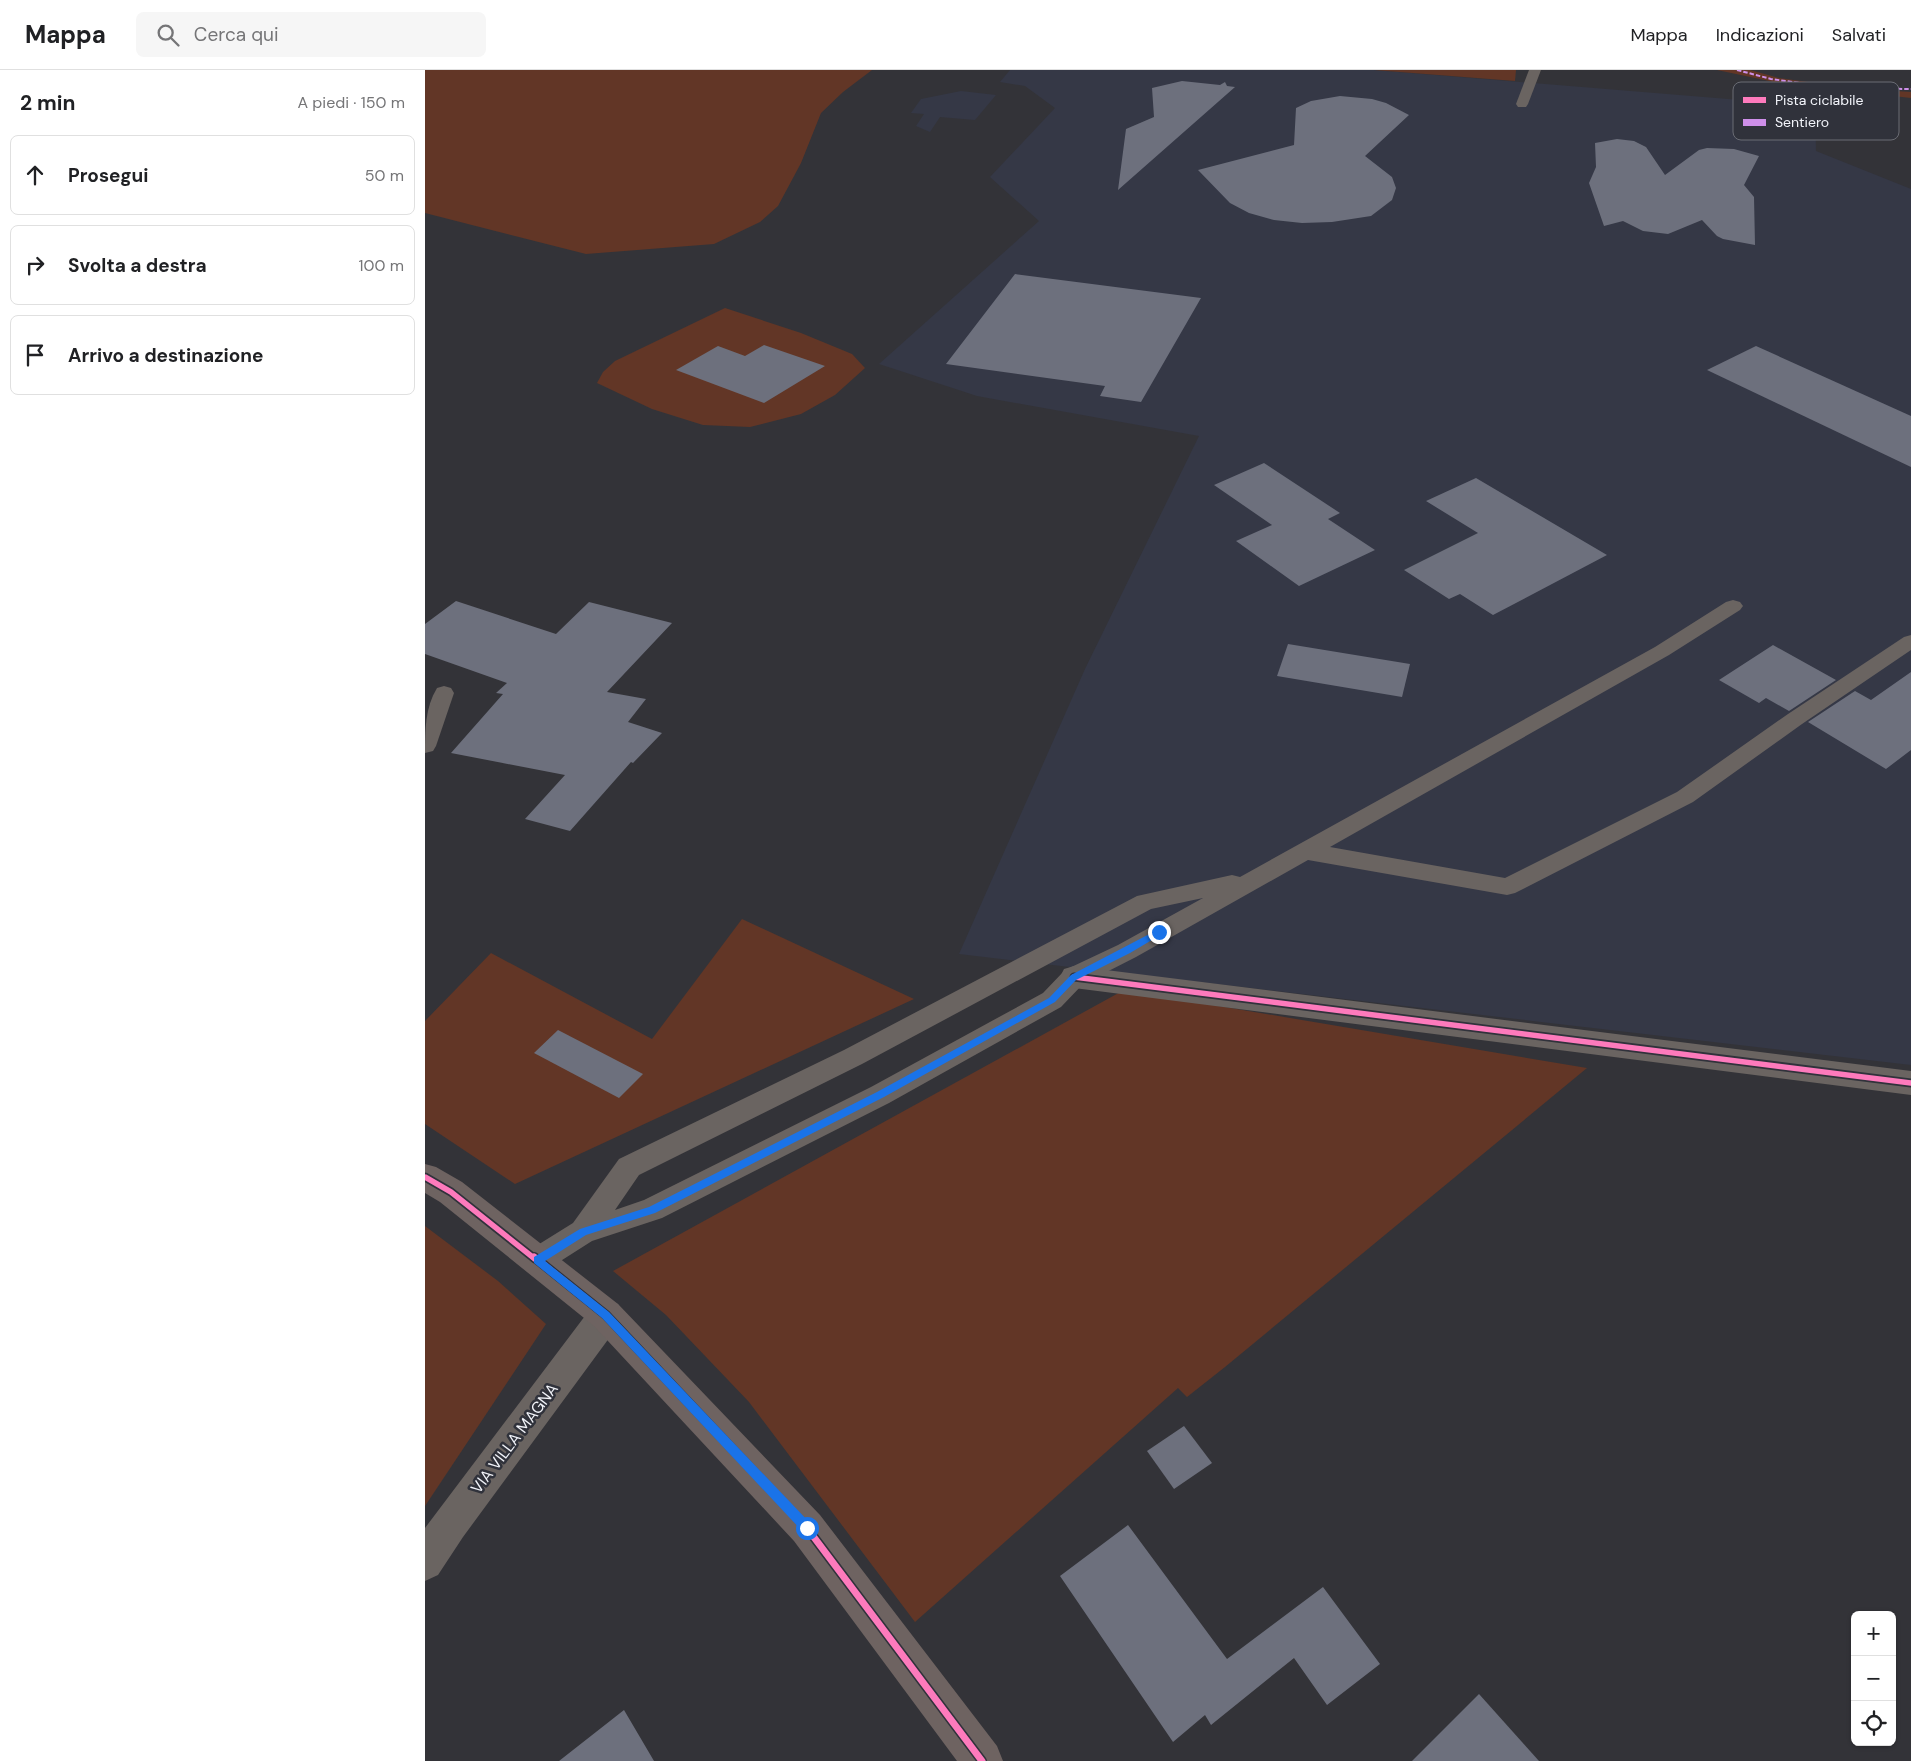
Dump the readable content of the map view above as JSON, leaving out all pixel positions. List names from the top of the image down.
{
  "streets": {
    "street": ["VIA VILLA MAGNA"]
  },
  "legend": ["Pista ciclabile", "Sentiero"],
  "page": {
    "header": "Mappa",
    "search": "Cerca qui",
    "nav": ["Mappa", "Indicazioni", "Salvati"],
    "heading": ["2 min", "A piedi · 150 m"],
    "list": [
      ["Prosegui", "50 m"],
      ["Svolta a destra", "100 m"],
      "Arrivo a destinazione"
    ],
    "map_buttons": ["+", "−"]
  }
}
